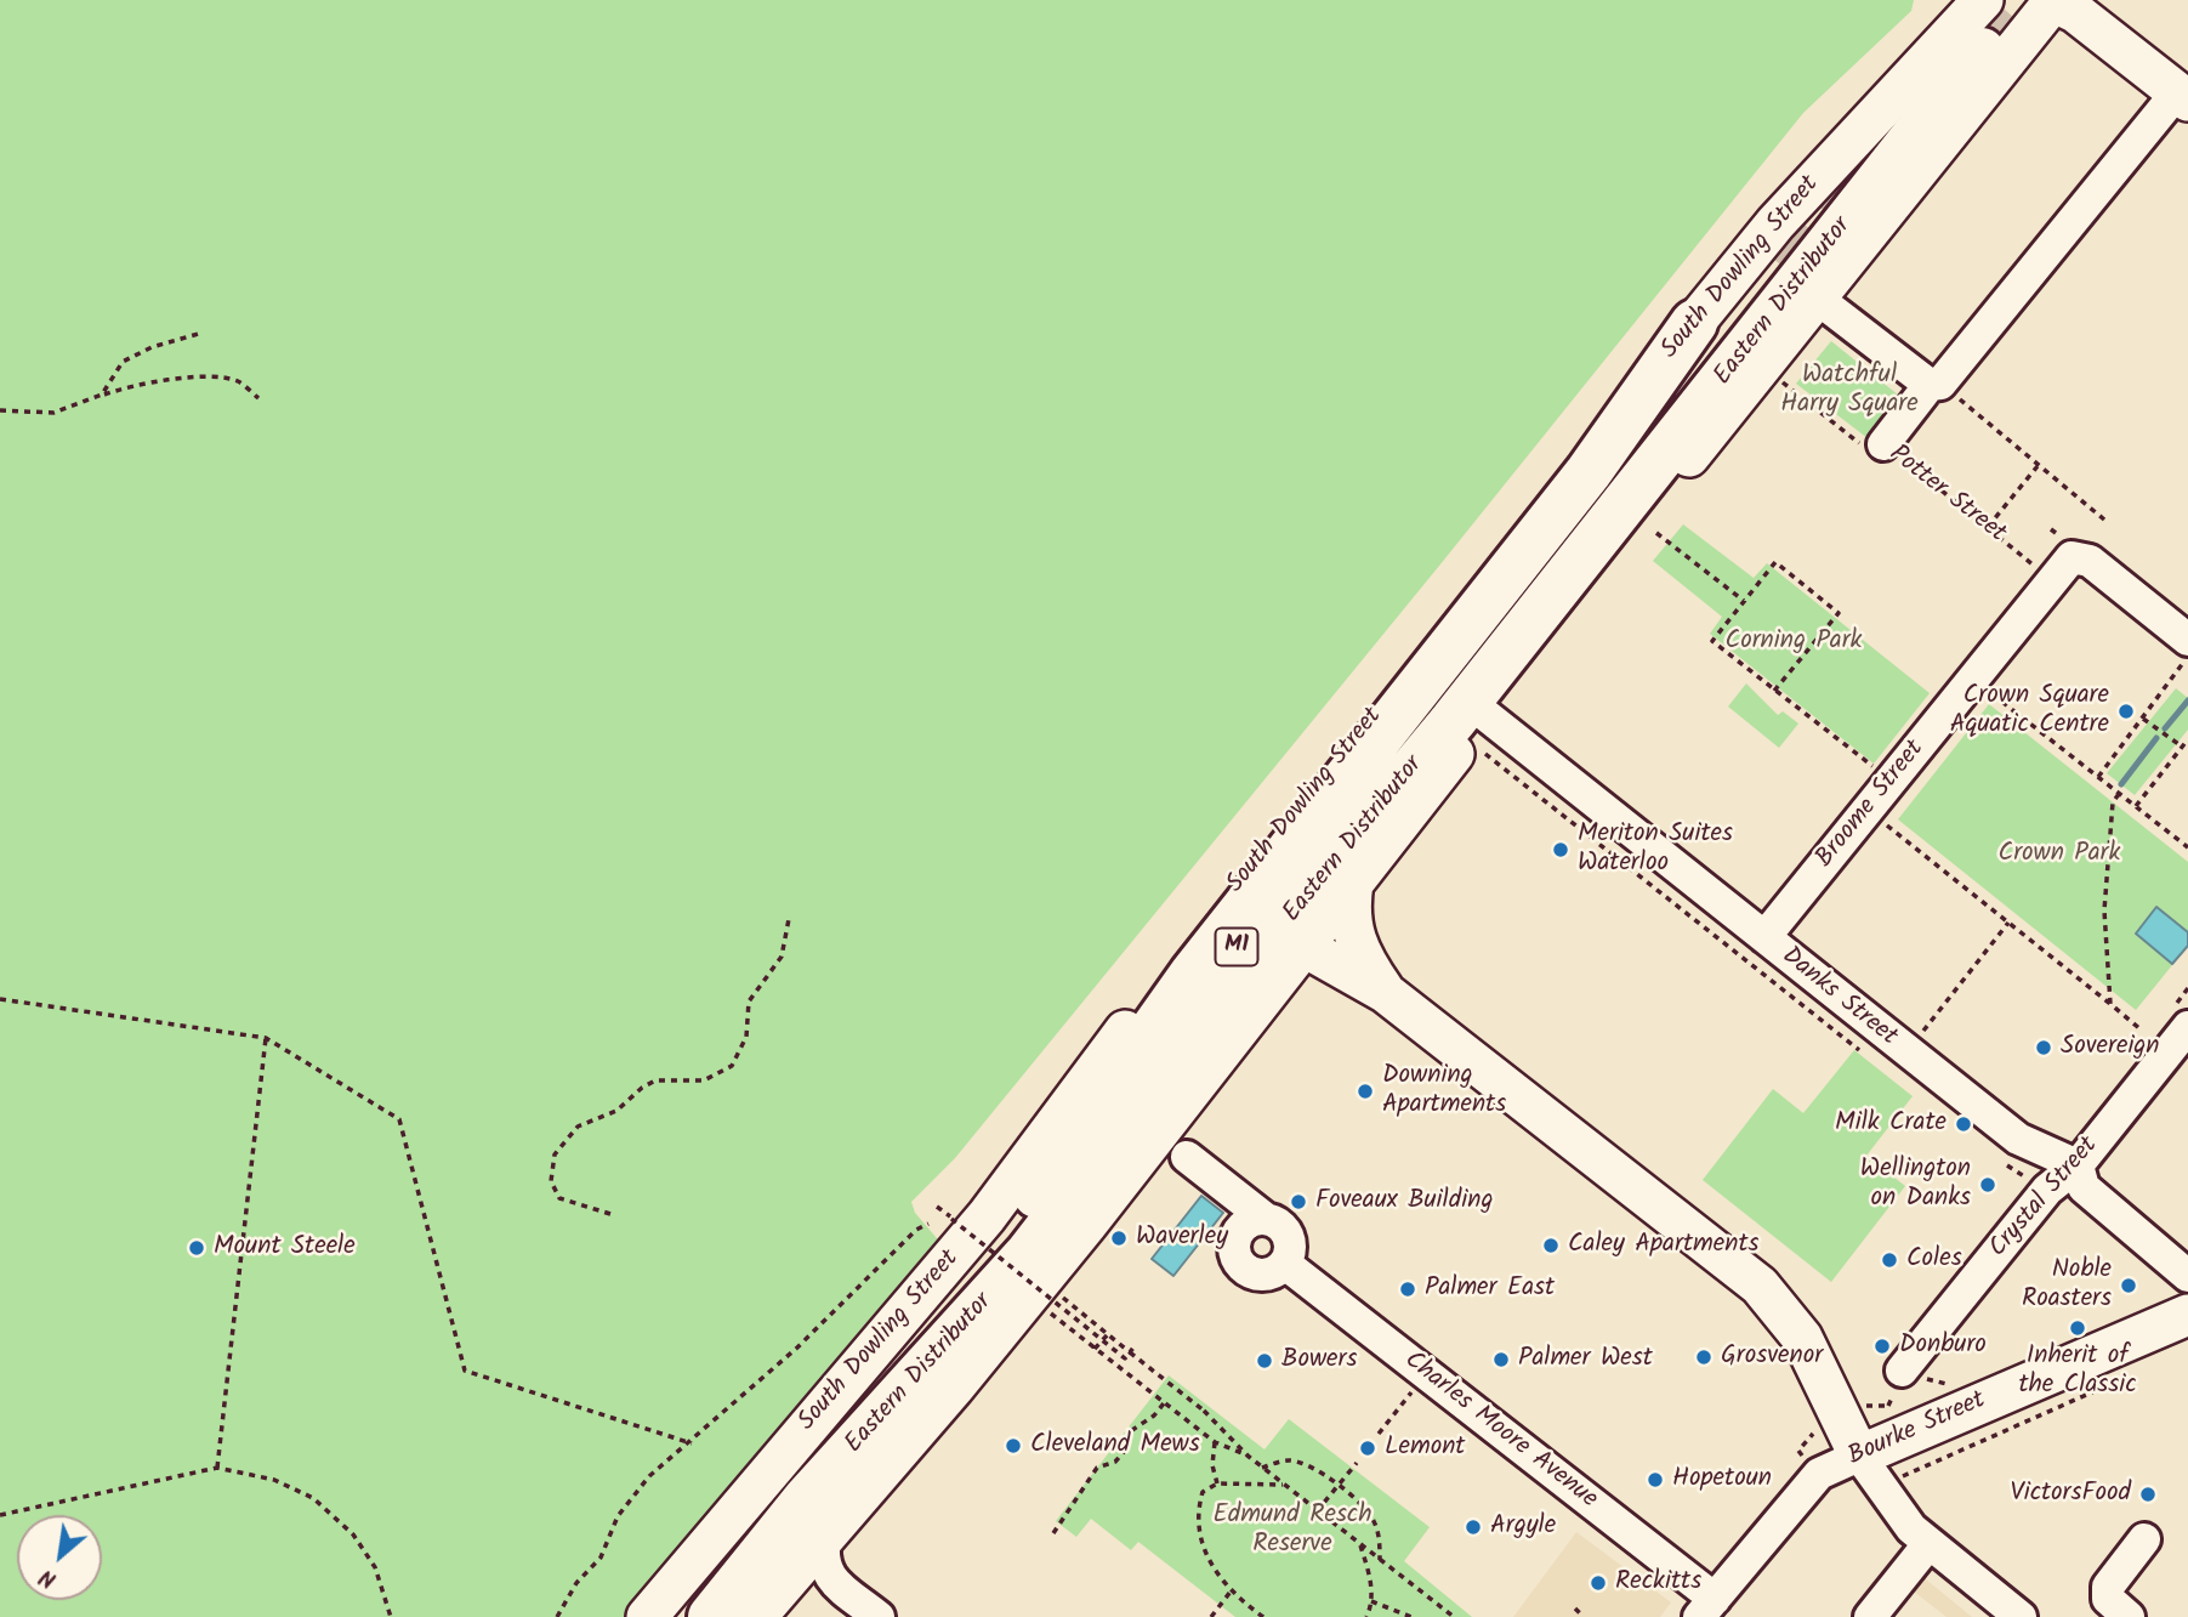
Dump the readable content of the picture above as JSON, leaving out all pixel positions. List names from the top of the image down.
{
  "streets": {
    "highway": ["Eastern Distributor", "M1"],
    "main road": ["South Dowling Street", "Bourke Street"],
    "street": [
      "Broome Street",
      "Danks Street",
      "Crystal Street",
      "Charles Moore Avenue"
    ],
    "path": ["Potter Street"]
  },
  "crossings": [
    ["Broome Street", "Danks Street"],
    ["Danks Street", "Crystal Street"],
    ["Bourke Street", "Charles Moore Avenue"]
  ],
  "parks": [
    "Watchful Harry Square",
    "Corning Park",
    "Crown Park",
    "Edmund Resch Reserve"
  ],
  "places": [
    "Crown Square Aquatic Centre",
    "Meriton Suites Waterloo",
    "Sovereign",
    "Downing Apartments",
    "Milk Crate",
    "Wellington on Danks",
    "Foveaux Building",
    "Waverley",
    "Caley Apartments",
    "Mount Steele",
    "Coles",
    "Noble Roasters",
    "Palmer East",
    "Inherit of the Classic",
    "Donburo",
    "Grosvenor",
    "Palmer West",
    "Bowers",
    "Cleveland Mews",
    "Lemont",
    "Hopetoun",
    "VictorsFood",
    "Argyle",
    "Reckitts"
  ],
  "north": "bottom left"
}
